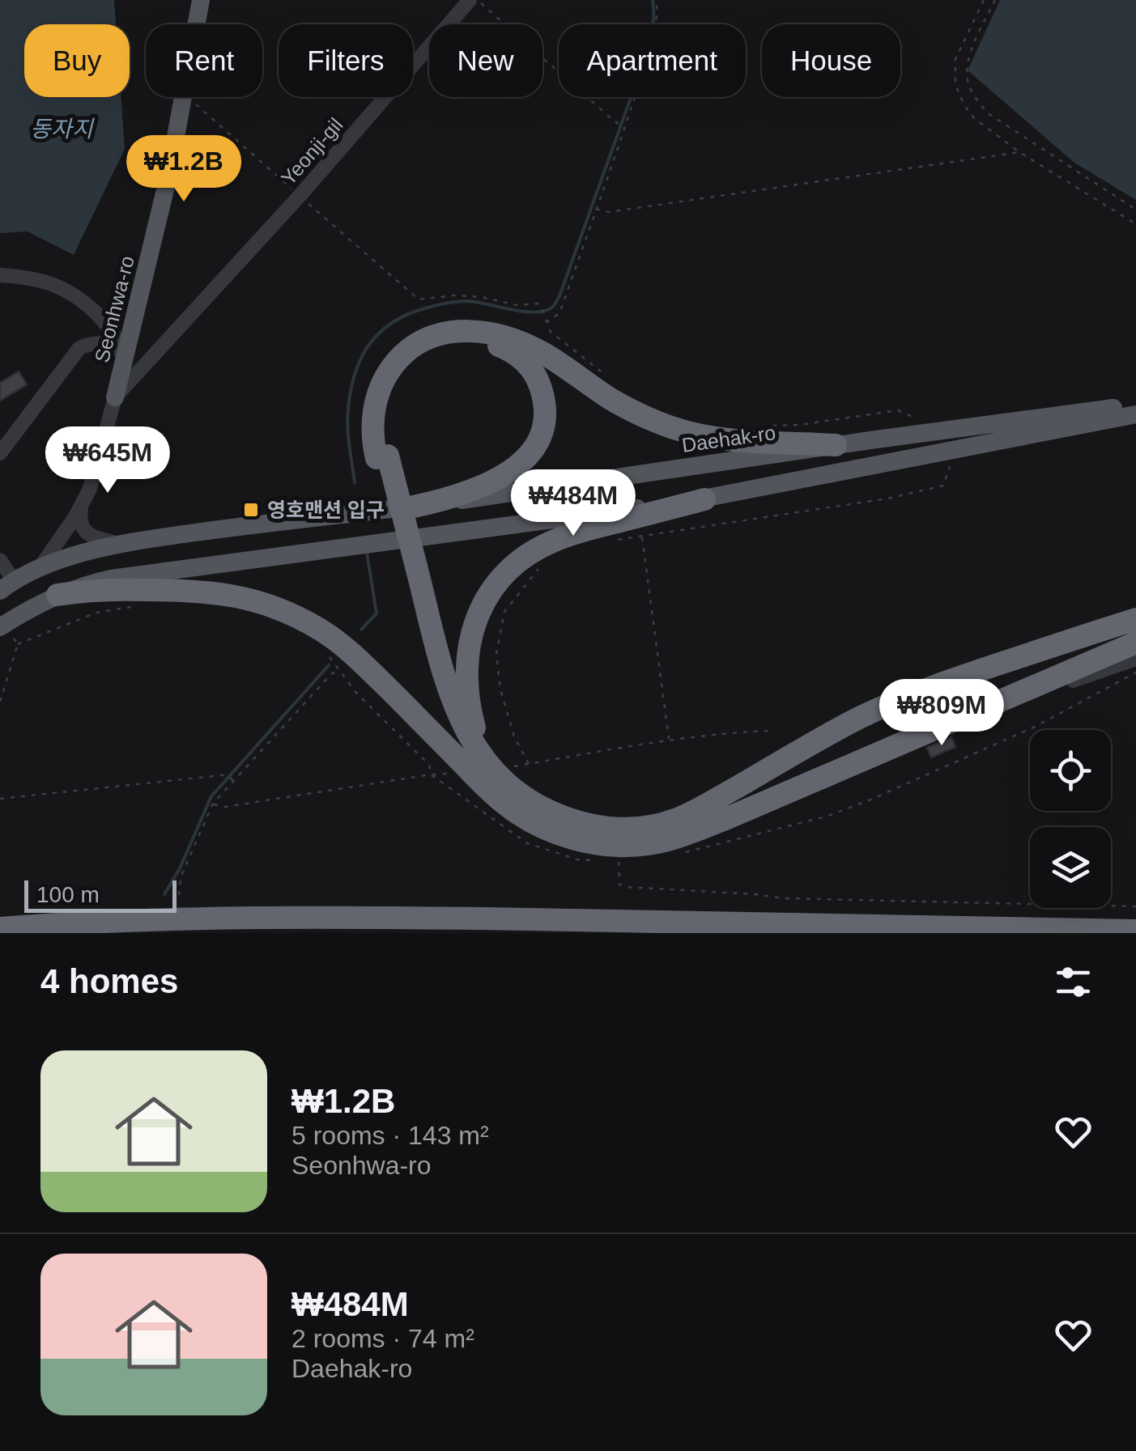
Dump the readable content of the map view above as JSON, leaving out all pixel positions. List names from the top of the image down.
{
  "streets": {
    "main road": ["Seonhwa-ro", "Daehak-ro"],
    "street": ["Yeonji-gil"]
  },
  "crossings": [
    ["Yeonji-gil", "Seonhwa-ro"],
    ["Seonhwa-ro", "Daehak-ro"]
  ],
  "water": ["동자지"],
  "places": {
    "transit": ["영호맨션 입구"]
  },
  "scale_bar": "100 m",
  "page": {
    "chip": [
      "Buy",
      "Rent",
      "Filters",
      "New",
      "Apartment",
      "House"
    ],
    "price": [
      "₩1.2B",
      "₩645M",
      "₩484M",
      "₩809M"
    ],
    "scale": "100 m",
    "heading": "4 homes",
    "list": [
      {
        "name": "₩1.2B",
        "note": "5 rooms · 143 m² · Seonhwa-ro"
      },
      {
        "name": "₩484M",
        "note": "2 rooms · 74 m² · Daehak-ro"
      }
    ]
  }
}
